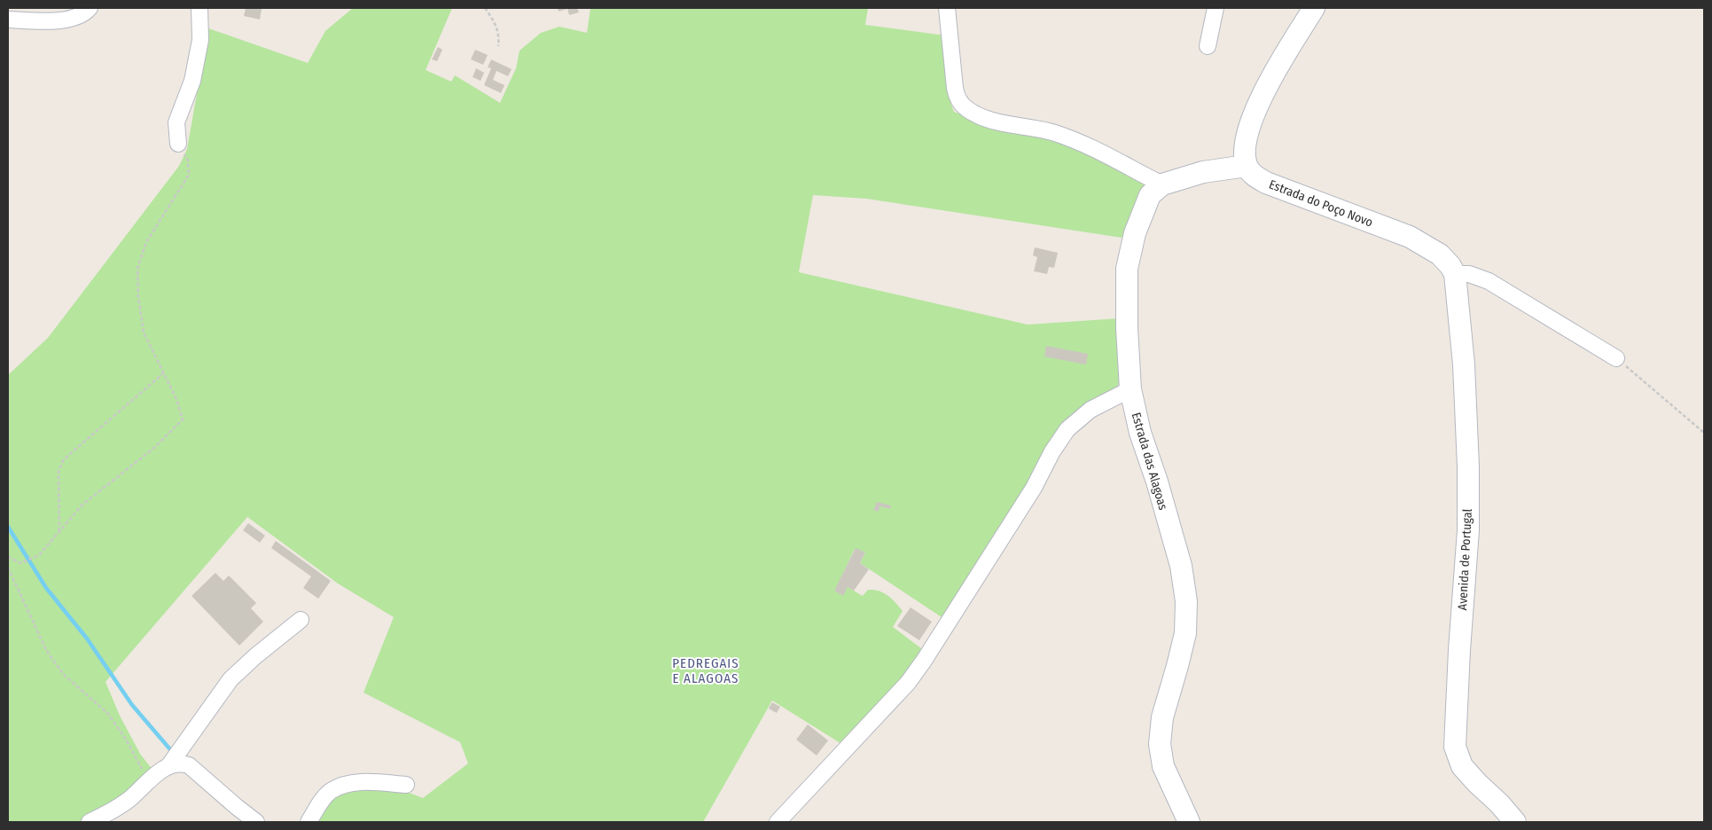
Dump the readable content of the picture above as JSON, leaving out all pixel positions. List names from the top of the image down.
{
  "streets": {
    "street": ["Estrada do Poço Novo", "Estrada das Alagoas", "Avenida de Portugal"]
  },
  "crossings": [
    ["Estrada do Poço Novo", "Avenida de Portugal"]
  ],
  "districts": ["PEDREGAIS E ALAGOAS"]
}
